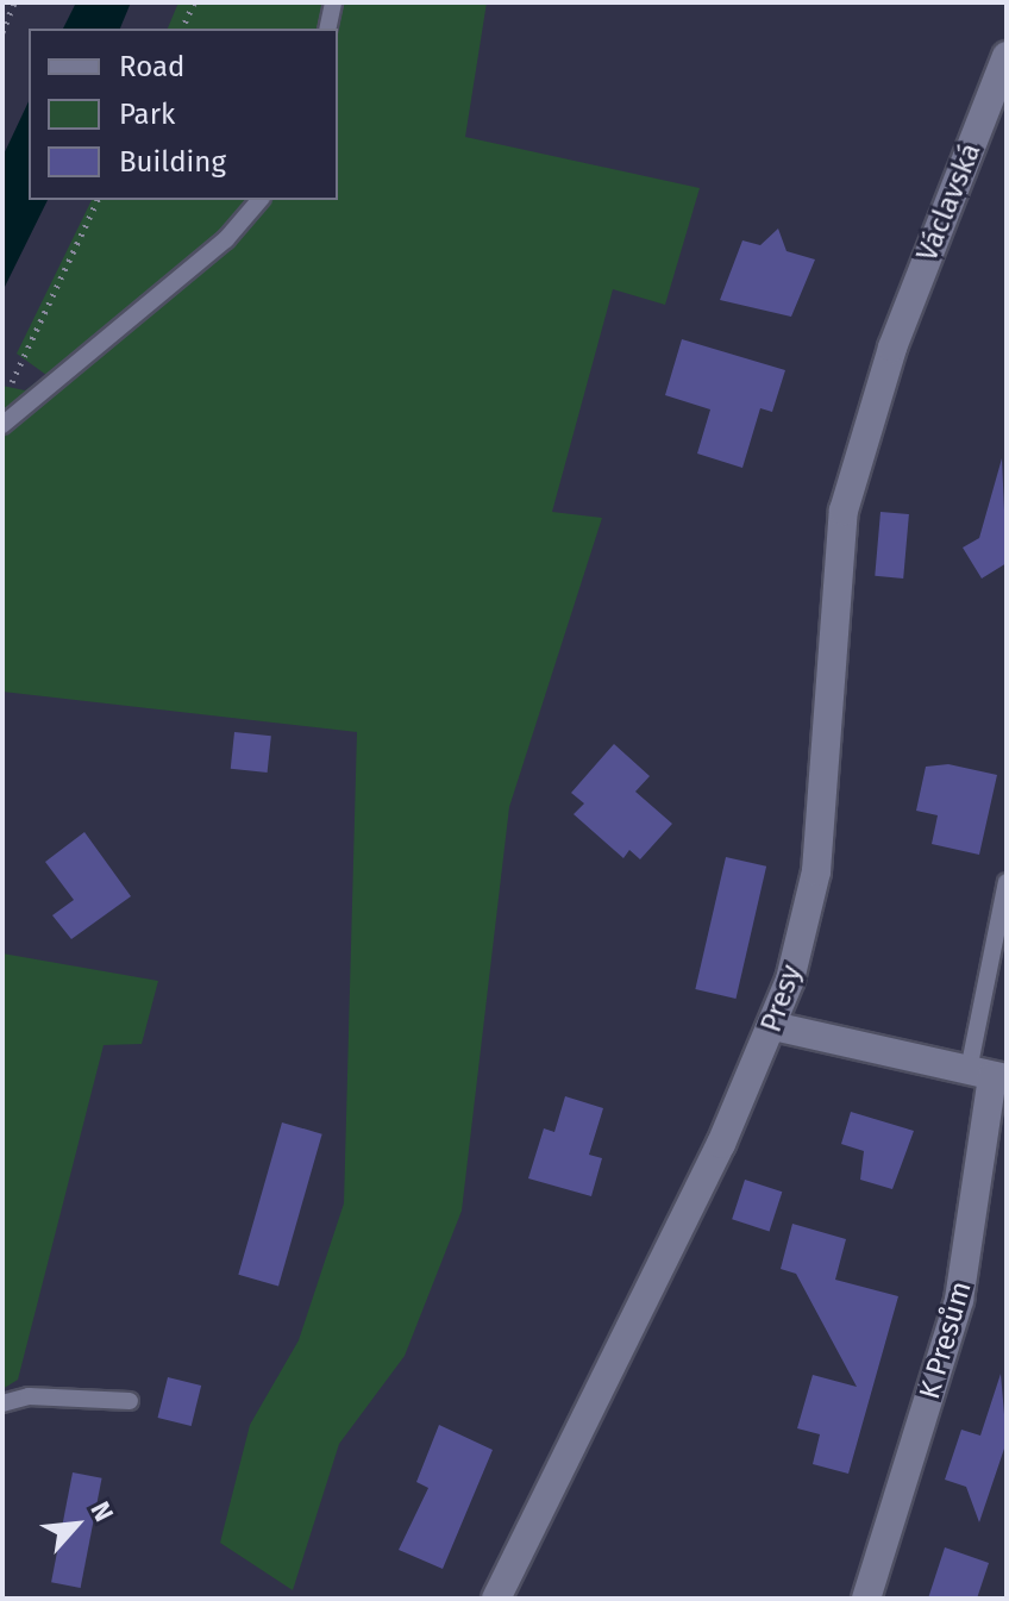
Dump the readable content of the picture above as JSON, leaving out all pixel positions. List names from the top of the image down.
{
  "streets": {
    "street": ["Václavská", "Presy", "K Presům"]
  },
  "crossings": [
    ["Václavská", "Presy"]
  ],
  "legend": ["Road", "Park", "Building"],
  "north": "top right"
}
